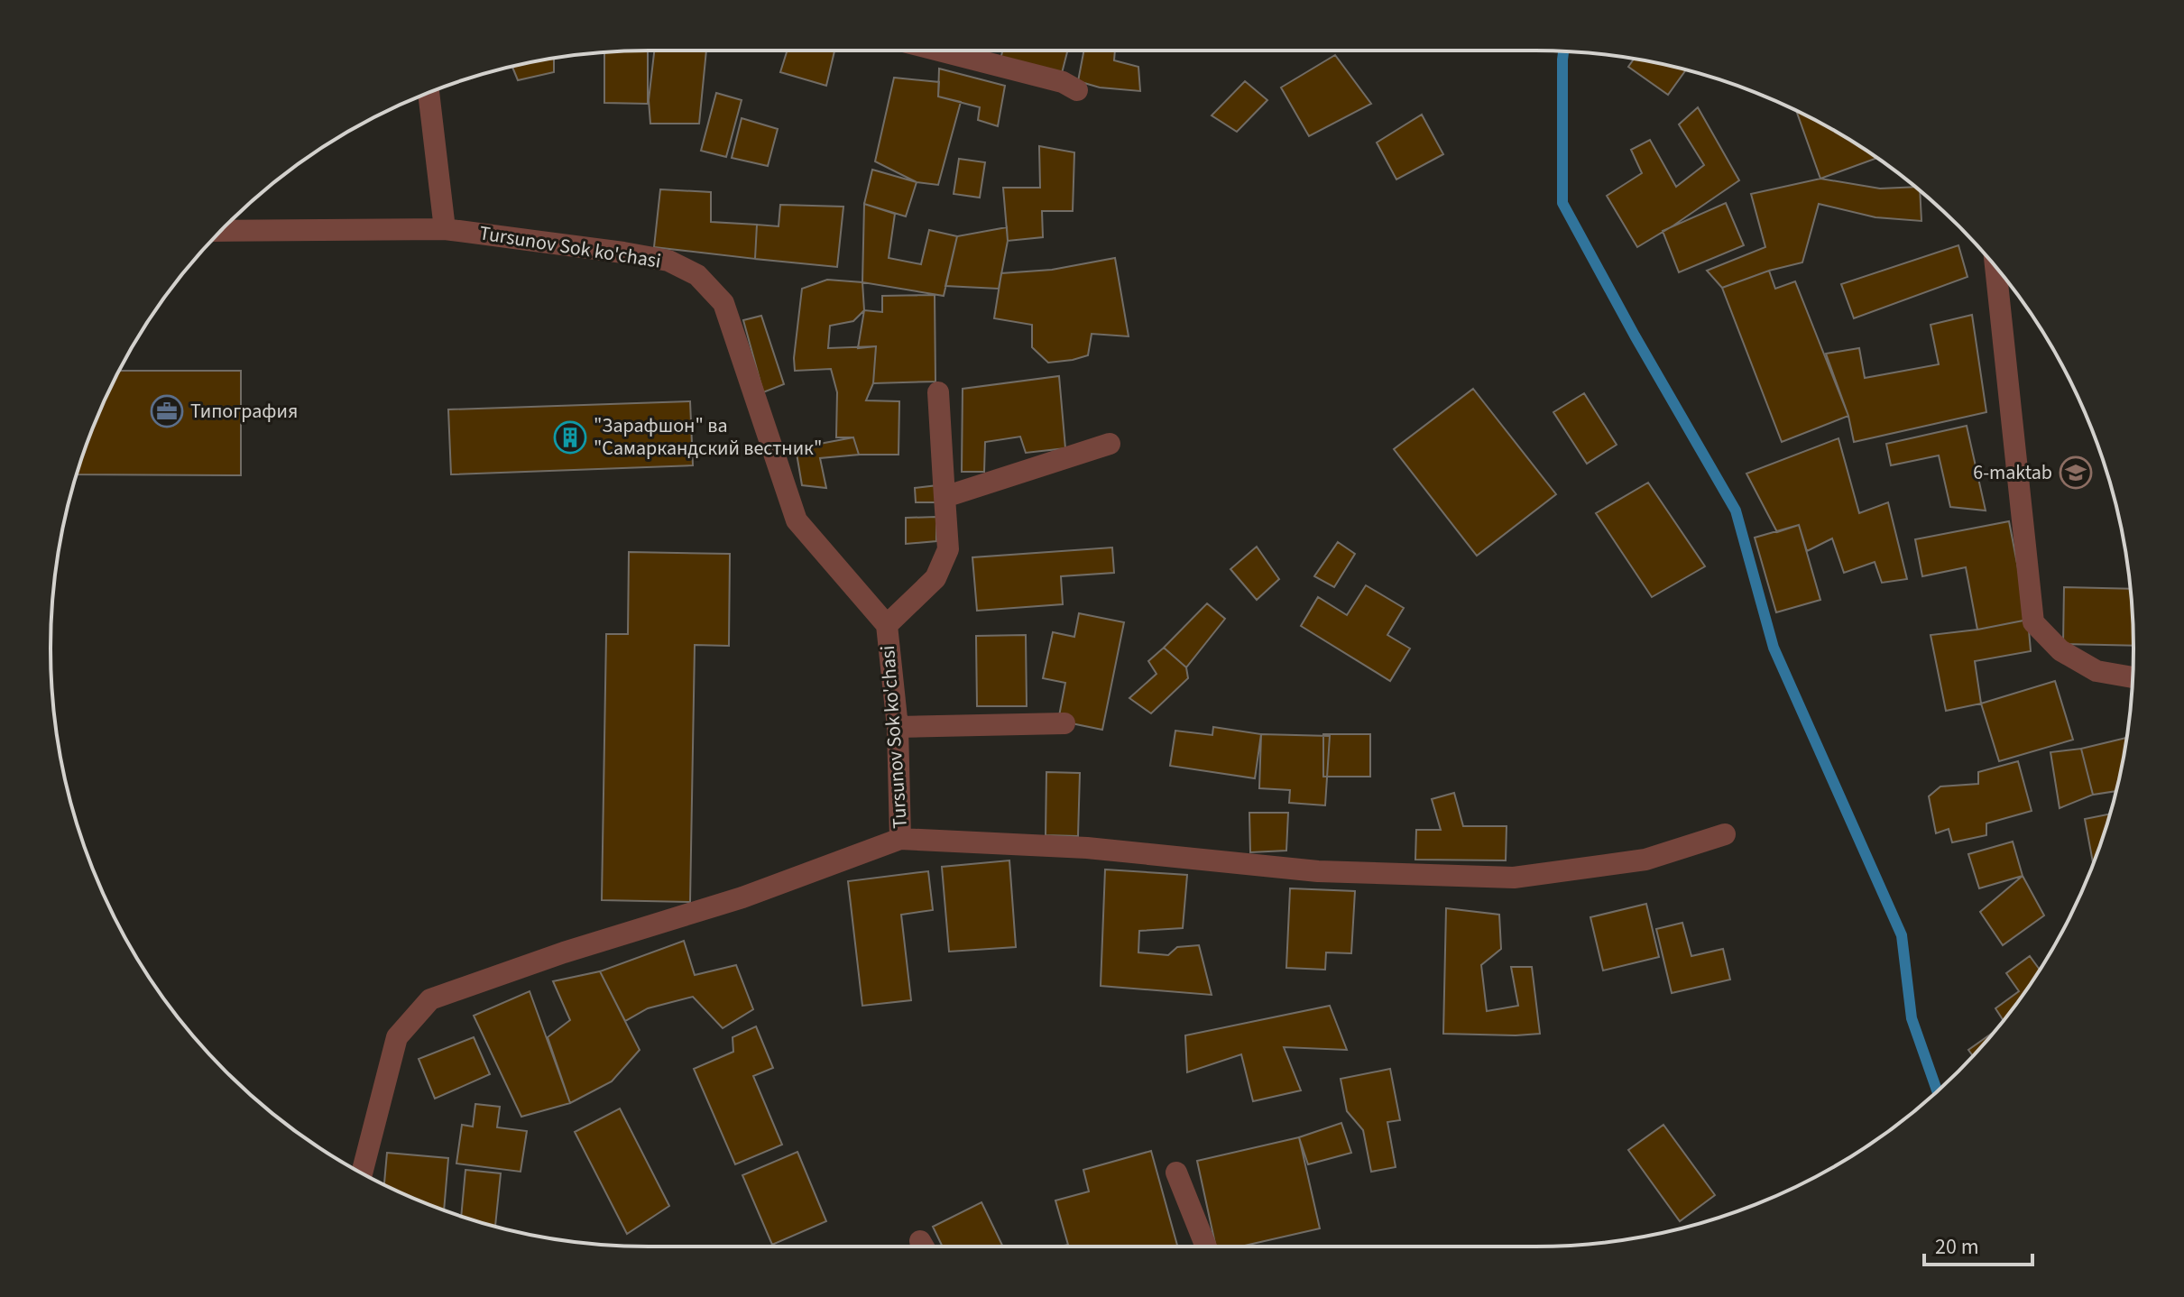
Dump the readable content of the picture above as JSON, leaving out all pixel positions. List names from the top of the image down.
{
  "streets": {
    "street": ["Tursunov Sok ko'chasi"]
  },
  "places": {
    "office": ["Типография"],
    "building": ["\"Зарафшон\" ва \"Самаркандский вестник\""],
    "school or university": ["6-maktab"]
  },
  "scale_bar": "20 m"
}
